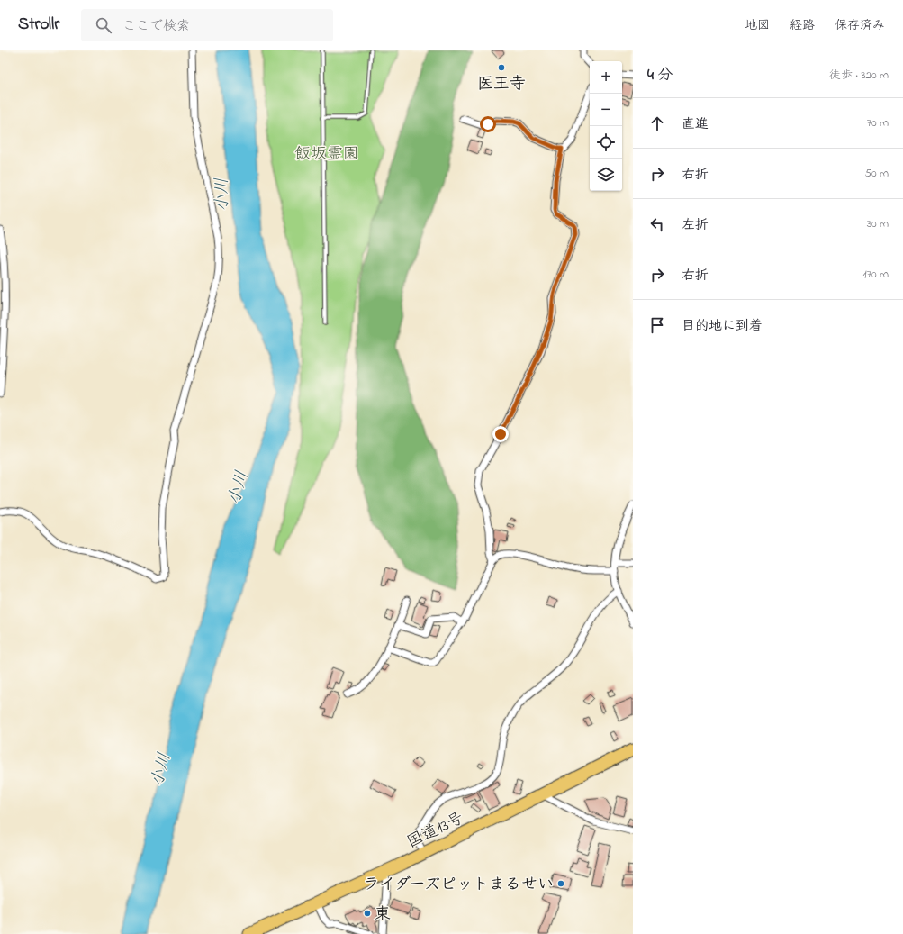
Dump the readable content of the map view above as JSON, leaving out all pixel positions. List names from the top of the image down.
{
  "streets": {
    "highway": ["国道13号"]
  },
  "water": ["小川"],
  "parks": ["飯坂霊園"],
  "places": ["医王寺", "ライダーズピットまるせい", "東"],
  "page": {
    "header": "Strollr",
    "search": "ここで検索",
    "nav": ["地図", "経路", "保存済み"],
    "heading": ["4 分", "徒歩 · 320 m"],
    "map_buttons": ["+", "−"],
    "list": [
      ["直進", "70 m"],
      ["右折", "50 m"],
      ["左折", "30 m"],
      ["右折", "170 m"],
      "目的地に到着"
    ]
  }
}
